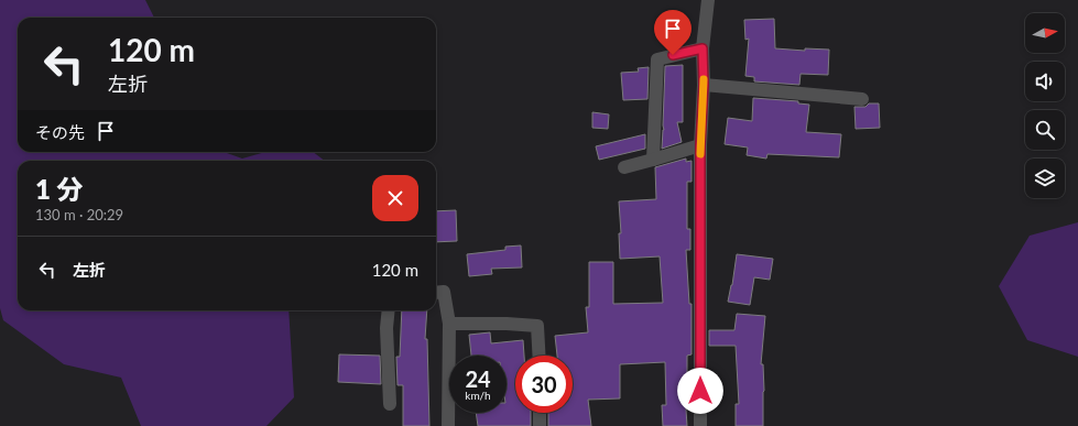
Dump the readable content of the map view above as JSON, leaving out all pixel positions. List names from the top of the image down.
{
  "north": "right",
  "page": {
    "turn": ["120 m", "左折"],
    "then": "その先",
    "heading": ["1 分", "130 m · 20:29"],
    "list": [
      {
        "name": "左折",
        "value": "120 m"
      }
    ],
    "speed": "24 km/h",
    "limit": "30"
  }
}
